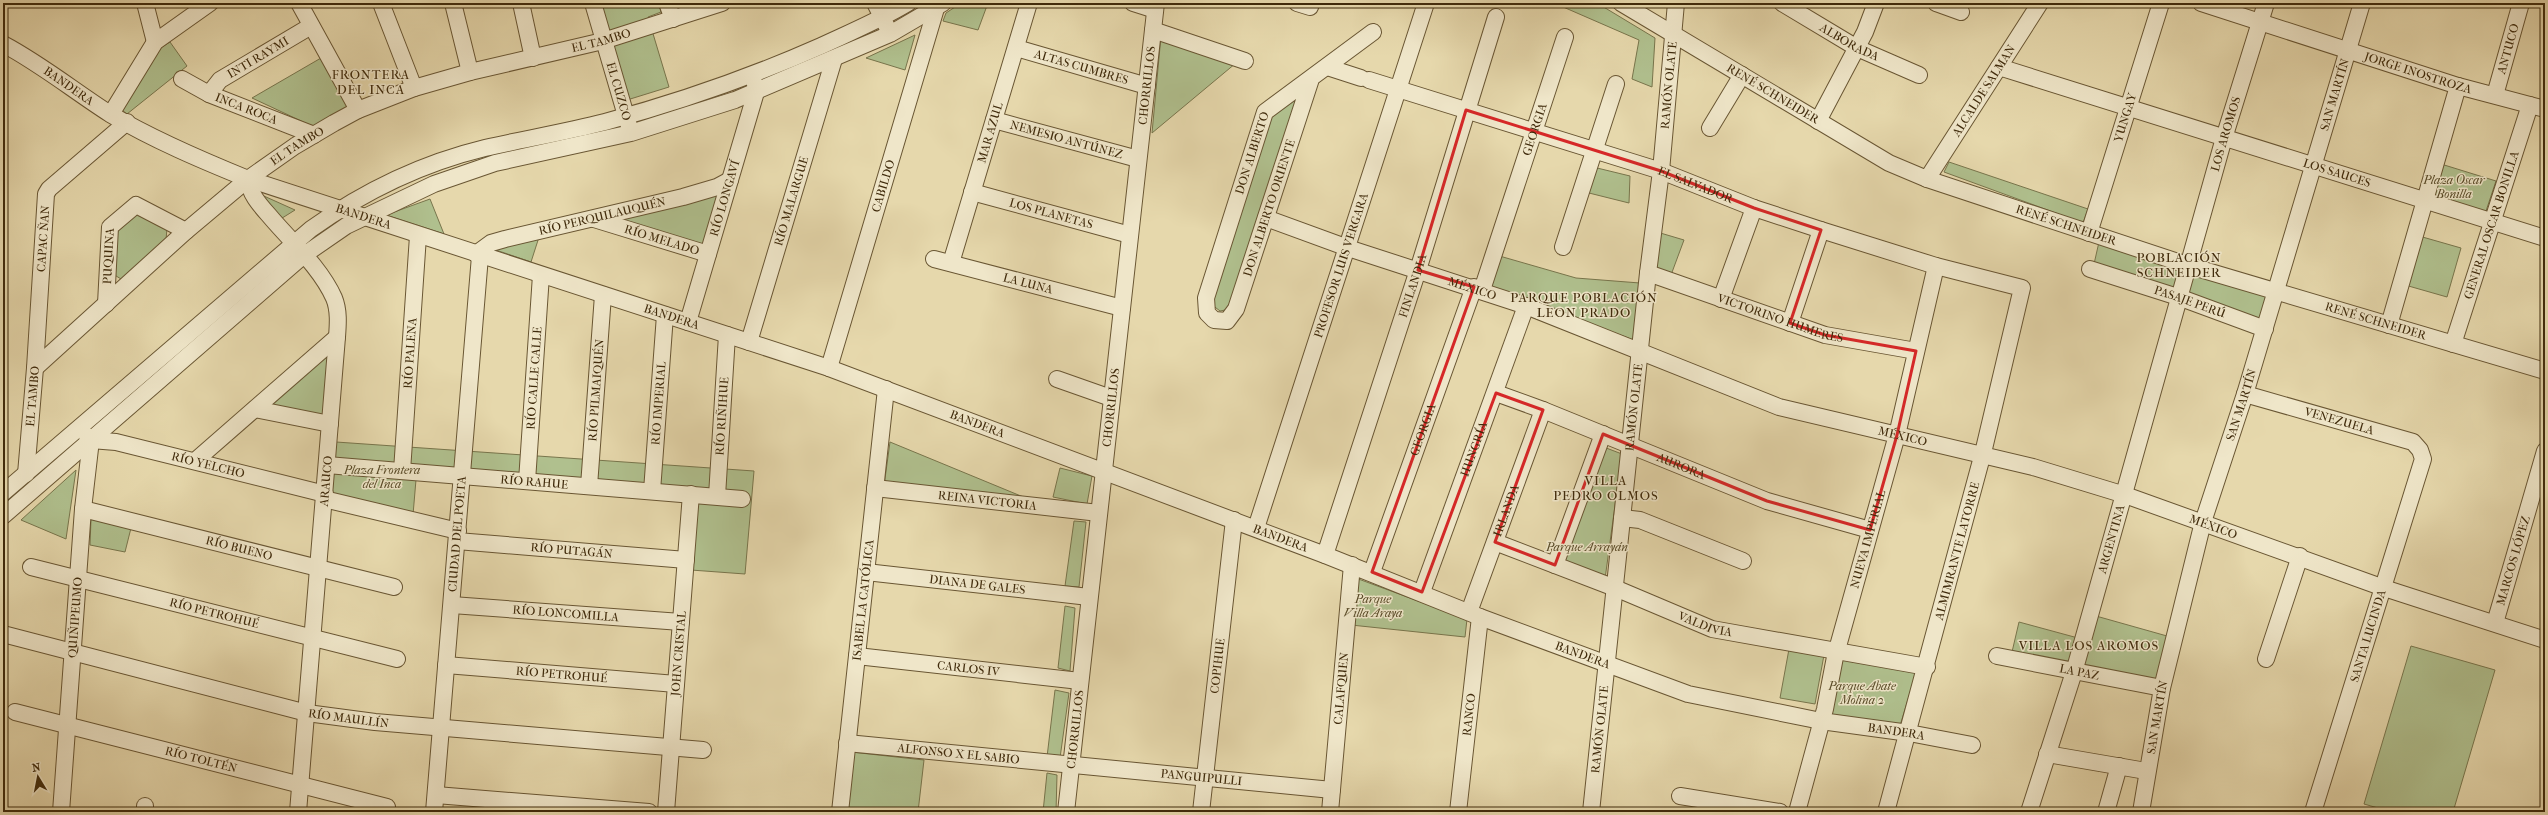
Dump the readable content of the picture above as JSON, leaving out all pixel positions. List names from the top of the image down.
{
  "streets": {
    "street": [
      "EL TAMBO",
      "ALBORADA",
      "ANTUCO",
      "INTI RAYMI",
      "ALTAS CUMBRES",
      "JORGE INOSTROZA",
      "BANDERA",
      "CHORRILLOS",
      "RAMÓN OLATE",
      "EL CUZCO",
      "ALCALDE SALMAN",
      "RENÉ SCHNEIDER",
      "SAN MARTÍN",
      "INCA ROCA",
      "YUNGAY",
      "GEORGIA",
      "MAR AZUL",
      "LOS AROMOS",
      "NEMESIO ANTÚNEZ",
      "DON ALBERTO",
      "LOS SAUCES",
      "CABILDO",
      "EL SALVADOR",
      "RÍO LONGAVÍ",
      "RÍO MALARGUE",
      "DON ALBERTO ORIENTE",
      "LOS PLANETAS",
      "RÍO PERQUILAUQUÉN",
      "GENERAL OSCAR BONILLA",
      "CAPAC ÑAN",
      "RÍO MELADO",
      "PUQUINA",
      "PROFESOR LUIS VERGARA",
      "LA LUNA",
      "FINLANDIA",
      "MÉXICO",
      "PASAJE PERÚ",
      "VICTORINO HUMERES",
      "RÍO PALENA",
      "RÍO CALLE CALLE",
      "RÍO PILMAIQUÉN",
      "RÍO IMPERIAL",
      "RÍO RIÑIHUE",
      "VENEZUELA",
      "HUNGRÍA",
      "RÍO YELCHO",
      "AURORA",
      "ARAUCO",
      "RÍO RAHUE",
      "REINA VICTORIA",
      "IRLANDA",
      "CIUDAD DEL POETA",
      "NUEVA IMPERIAL",
      "ARGENTINA",
      "RÍO BUENO",
      "RÍO PUTAGÁN",
      "ALMIMRANTE LATORRE",
      "MARCOS LÓPEZ",
      "DIANA DE GALES",
      "ISABEL LA CATÓLICA",
      "RÍO PETROHUÉ",
      "RÍO LONCOMILLA",
      "QUIÑIPEUMO",
      "VALDIVIA",
      "SANTA LUCINDA",
      "JOHN CRISTAL",
      "COPIHUE",
      "CARLOS IV",
      "LA PAZ",
      "CALAFQUEN",
      "RANCO",
      "RÍO MAULLÍN",
      "ALFONSO X EL SABIO",
      "RÍO TOLTÉN",
      "PANGUIPULLI"
    ]
  },
  "crossings": [
    ["EL TAMBO", "BANDERA"],
    ["EL TAMBO", "EL CUZCO"],
    ["EL TAMBO", "INCA ROCA"],
    ["EL TAMBO", "CAPAC ÑAN"],
    ["EL TAMBO", "PUQUINA"],
    ["EL TAMBO", "ARAUCO"],
    ["ANTUCO", "JORGE INOSTROZA"],
    ["INTI RAYMI", "INCA ROCA"],
    ["ALTAS CUMBRES", "CHORRILLOS"],
    ["ALTAS CUMBRES", "MAR AZUL"],
    ["JORGE INOSTROZA", "SAN MARTÍN"],
    ["JORGE INOSTROZA", "LOS AROMOS"],
    ["JORGE INOSTROZA", "GENERAL OSCAR BONILLA"],
    ["BANDERA", "CHORRILLOS"],
    ["BANDERA", "RAMÓN OLATE"],
    ["BANDERA", "GEORGIA"],
    ["BANDERA", "CABILDO"],
    ["BANDERA", "RÍO LONGAVÍ"],
    ["BANDERA", "RÍO MALARGUE"],
    ["BANDERA", "RÍO PERQUILAUQUÉN"],
    ["BANDERA", "CAPAC ÑAN"],
    ["BANDERA", "PROFESOR LUIS VERGARA"],
    ["BANDERA", "FINLANDIA"],
    ["BANDERA", "RÍO PALENA"],
    ["BANDERA", "RÍO CALLE CALLE"],
    ["BANDERA", "RÍO PILMAIQUÉN"],
    ["BANDERA", "RÍO IMPERIAL"],
    ["BANDERA", "RÍO RIÑIHUE"],
    ["BANDERA", "HUNGRÍA"],
    ["BANDERA", "ARAUCO"],
    ["BANDERA", "IRLANDA"],
    ["BANDERA", "CIUDAD DEL POETA"],
    ["BANDERA", "NUEVA IMPERIAL"],
    ["BANDERA", "ALMIMRANTE LATORRE"],
    ["BANDERA", "ISABEL LA CATÓLICA"],
    ["BANDERA", "COPIHUE"],
    ["BANDERA", "CALAFQUEN"],
    ["BANDERA", "RANCO"],
    ["CHORRILLOS", "NEMESIO ANTÚNEZ"],
    ["CHORRILLOS", "LOS PLANETAS"],
    ["CHORRILLOS", "LA LUNA"],
    ["CHORRILLOS", "REINA VICTORIA"],
    ["CHORRILLOS", "DIANA DE GALES"],
    ["CHORRILLOS", "CARLOS IV"],
    ["CHORRILLOS", "ALFONSO X EL SABIO"],
    ["CHORRILLOS", "PANGUIPULLI"],
    ["RAMÓN OLATE", "RENÉ SCHNEIDER"],
    ["RAMÓN OLATE", "EL SALVADOR"],
    ["RAMÓN OLATE", "MÉXICO"],
    ["RAMÓN OLATE", "VICTORINO HUMERES"],
    ["RAMÓN OLATE", "AURORA"],
    ["RAMÓN OLATE", "VALDIVIA"],
    ["ALCALDE SALMAN", "RENÉ SCHNEIDER"],
    ["ALCALDE SALMAN", "LOS SAUCES"],
    ["RENÉ SCHNEIDER", "SAN MARTÍN"],
    ["RENÉ SCHNEIDER", "YUNGAY"],
    ["RENÉ SCHNEIDER", "LOS AROMOS"],
    ["RENÉ SCHNEIDER", "GENERAL OSCAR BONILLA"],
    ["RENÉ SCHNEIDER", "ARGENTINA"],
    ["SAN MARTÍN", "LOS SAUCES"],
    ["SAN MARTÍN", "MÉXICO"],
    ["SAN MARTÍN", "PASAJE PERÚ"],
    ["SAN MARTÍN", "VENEZUELA"],
    ["SAN MARTÍN", "LA PAZ"],
    ["YUNGAY", "LOS SAUCES"],
    ["GEORGIA", "EL SALVADOR"],
    ["GEORGIA", "MÉXICO"],
    ["MAR AZUL", "NEMESIO ANTÚNEZ"],
    ["MAR AZUL", "LOS PLANETAS"],
    ["MAR AZUL", "LA LUNA"],
    ["LOS AROMOS", "LOS SAUCES"],
    ["LOS AROMOS", "ARGENTINA"],
    ["DON ALBERTO", "EL SALVADOR"],
    ["DON ALBERTO", "DON ALBERTO ORIENTE"],
    ["LOS SAUCES", "GENERAL OSCAR BONILLA"],
    ["EL SALVADOR", "PROFESOR LUIS VERGARA"],
    ["EL SALVADOR", "FINLANDIA"],
    ["EL SALVADOR", "NUEVA IMPERIAL"],
    ["EL SALVADOR", "ALMIMRANTE LATORRE"],
    ["RÍO LONGAVÍ", "RÍO PERQUILAUQUÉN"],
    ["RÍO LONGAVÍ", "RÍO MELADO"],
    ["DON ALBERTO ORIENTE", "MÉXICO"],
    ["RÍO PERQUILAUQUÉN", "RÍO MELADO"],
    ["RÍO PERQUILAUQUÉN", "CIUDAD DEL POETA"],
    ["PROFESOR LUIS VERGARA", "MÉXICO"],
    ["FINLANDIA", "MÉXICO"],
    ["MÉXICO", "HUNGRÍA"],
    ["MÉXICO", "NUEVA IMPERIAL"],
    ["MÉXICO", "ARGENTINA"],
    ["MÉXICO", "ALMIMRANTE LATORRE"],
    ["MÉXICO", "MARCOS LÓPEZ"],
    ["MÉXICO", "SANTA LUCINDA"],
    ["PASAJE PERÚ", "ARGENTINA"],
    ["VICTORINO HUMERES", "NUEVA IMPERIAL"],
    ["RÍO PALENA", "RÍO RAHUE"],
    ["RÍO CALLE CALLE", "RÍO RAHUE"],
    ["RÍO PILMAIQUÉN", "RÍO RAHUE"],
    ["RÍO IMPERIAL", "RÍO RAHUE"],
    ["RÍO RIÑIHUE", "RÍO RAHUE"],
    ["VENEZUELA", "SANTA LUCINDA"],
    ["HUNGRÍA", "AURORA"],
    ["RÍO YELCHO", "ARAUCO"],
    ["RÍO YELCHO", "CIUDAD DEL POETA"],
    ["RÍO YELCHO", "RÍO PUTAGÁN"],
    ["RÍO YELCHO", "QUIÑIPEUMO"],
    ["AURORA", "IRLANDA"],
    ["AURORA", "NUEVA IMPERIAL"],
    ["ARAUCO", "RÍO RAHUE"],
    ["ARAUCO", "RÍO BUENO"],
    ["ARAUCO", "RÍO PETROHUÉ"],
    ["ARAUCO", "RÍO MAULLÍN"],
    ["ARAUCO", "RÍO TOLTÉN"],
    ["RÍO RAHUE", "CIUDAD DEL POETA"],
    ["RÍO RAHUE", "JOHN CRISTAL"],
    ["REINA VICTORIA", "ISABEL LA CATÓLICA"],
    ["IRLANDA", "VALDIVIA"],
    ["IRLANDA", "RANCO"],
    ["CIUDAD DEL POETA", "RÍO PUTAGÁN"],
    ["CIUDAD DEL POETA", "RÍO PETROHUÉ"],
    ["CIUDAD DEL POETA", "RÍO LONCOMILLA"],
    ["CIUDAD DEL POETA", "RÍO MAULLÍN"],
    ["NUEVA IMPERIAL", "VALDIVIA"],
    ["ARGENTINA", "LA PAZ"],
    ["RÍO BUENO", "QUIÑIPEUMO"],
    ["RÍO PUTAGÁN", "JOHN CRISTAL"],
    ["ALMIMRANTE LATORRE", "VALDIVIA"],
    ["DIANA DE GALES", "ISABEL LA CATÓLICA"],
    ["ISABEL LA CATÓLICA", "CARLOS IV"],
    ["ISABEL LA CATÓLICA", "ALFONSO X EL SABIO"],
    ["RÍO PETROHUÉ", "QUIÑIPEUMO"],
    ["RÍO PETROHUÉ", "JOHN CRISTAL"],
    ["RÍO LONCOMILLA", "JOHN CRISTAL"],
    ["QUIÑIPEUMO", "RÍO MAULLÍN"],
    ["QUIÑIPEUMO", "RÍO TOLTÉN"],
    ["JOHN CRISTAL", "RÍO MAULLÍN"],
    ["COPIHUE", "PANGUIPULLI"],
    ["CALAFQUEN", "PANGUIPULLI"],
    ["ALFONSO X EL SABIO", "PANGUIPULLI"]
  ],
  "districts": [
    "FRONTERA DEL INCA",
    "POBLACIÓN SCHNEIDER",
    "PARQUE POBLACIÓN LEON PRADO",
    "VILLA PEDRO OLMOS",
    "VILLA LOS AROMOS"
  ],
  "parks": [
    "Plaza Oscar Bonilla",
    "Plaza Frontera del Inca",
    "Parque Arrayán",
    "Parque Villa Araya",
    "Parque Abate Molina 2"
  ],
  "north": "top"
}
